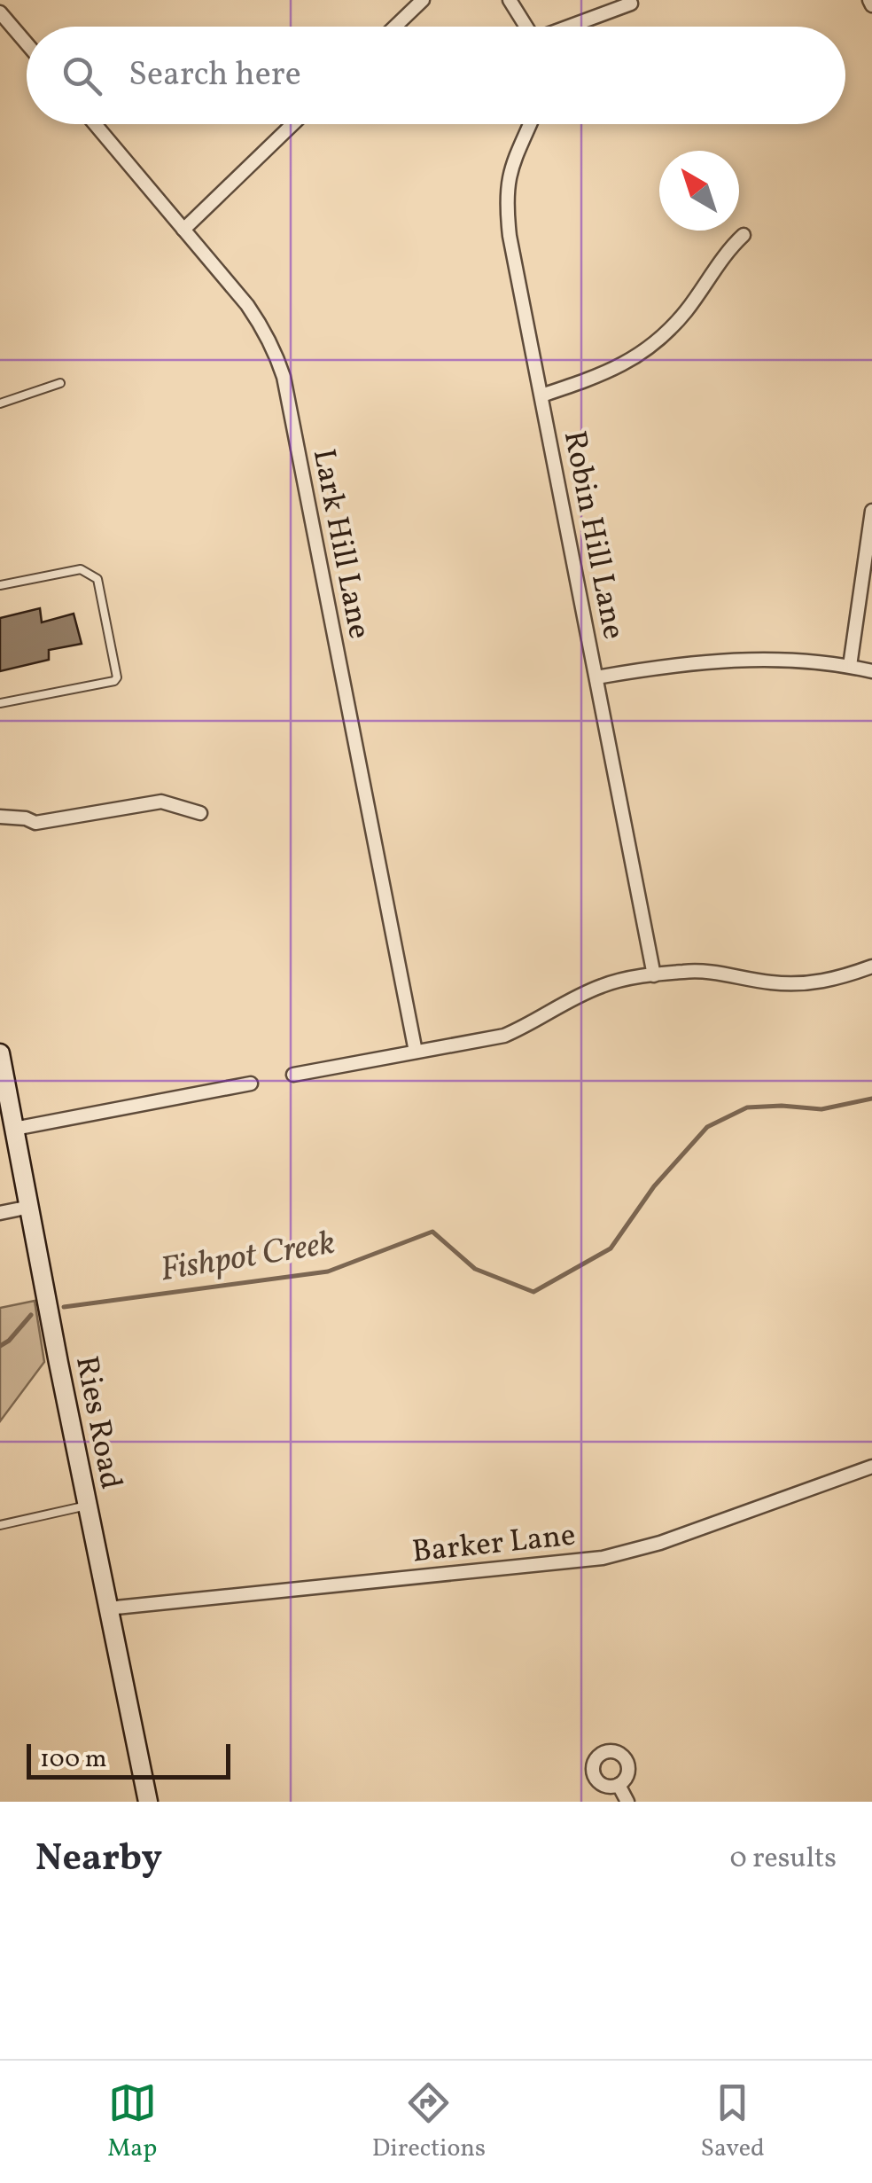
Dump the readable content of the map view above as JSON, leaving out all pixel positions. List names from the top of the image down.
{
  "streets": {
    "street": [
      "Robin Hill Lane",
      "Lark Hill Lane",
      "Ries Road",
      "Barker Lane"
    ]
  },
  "crossings": [
    ["Ries Road", "Barker Lane"]
  ],
  "water": ["Fishpot Creek"],
  "scale_bar": "100 m",
  "north": "top left",
  "page": {
    "search": "Search here",
    "scale": "100 m",
    "heading": ["Nearby", "0 results"],
    "nav": ["Map", "Directions", "Saved"]
  }
}
